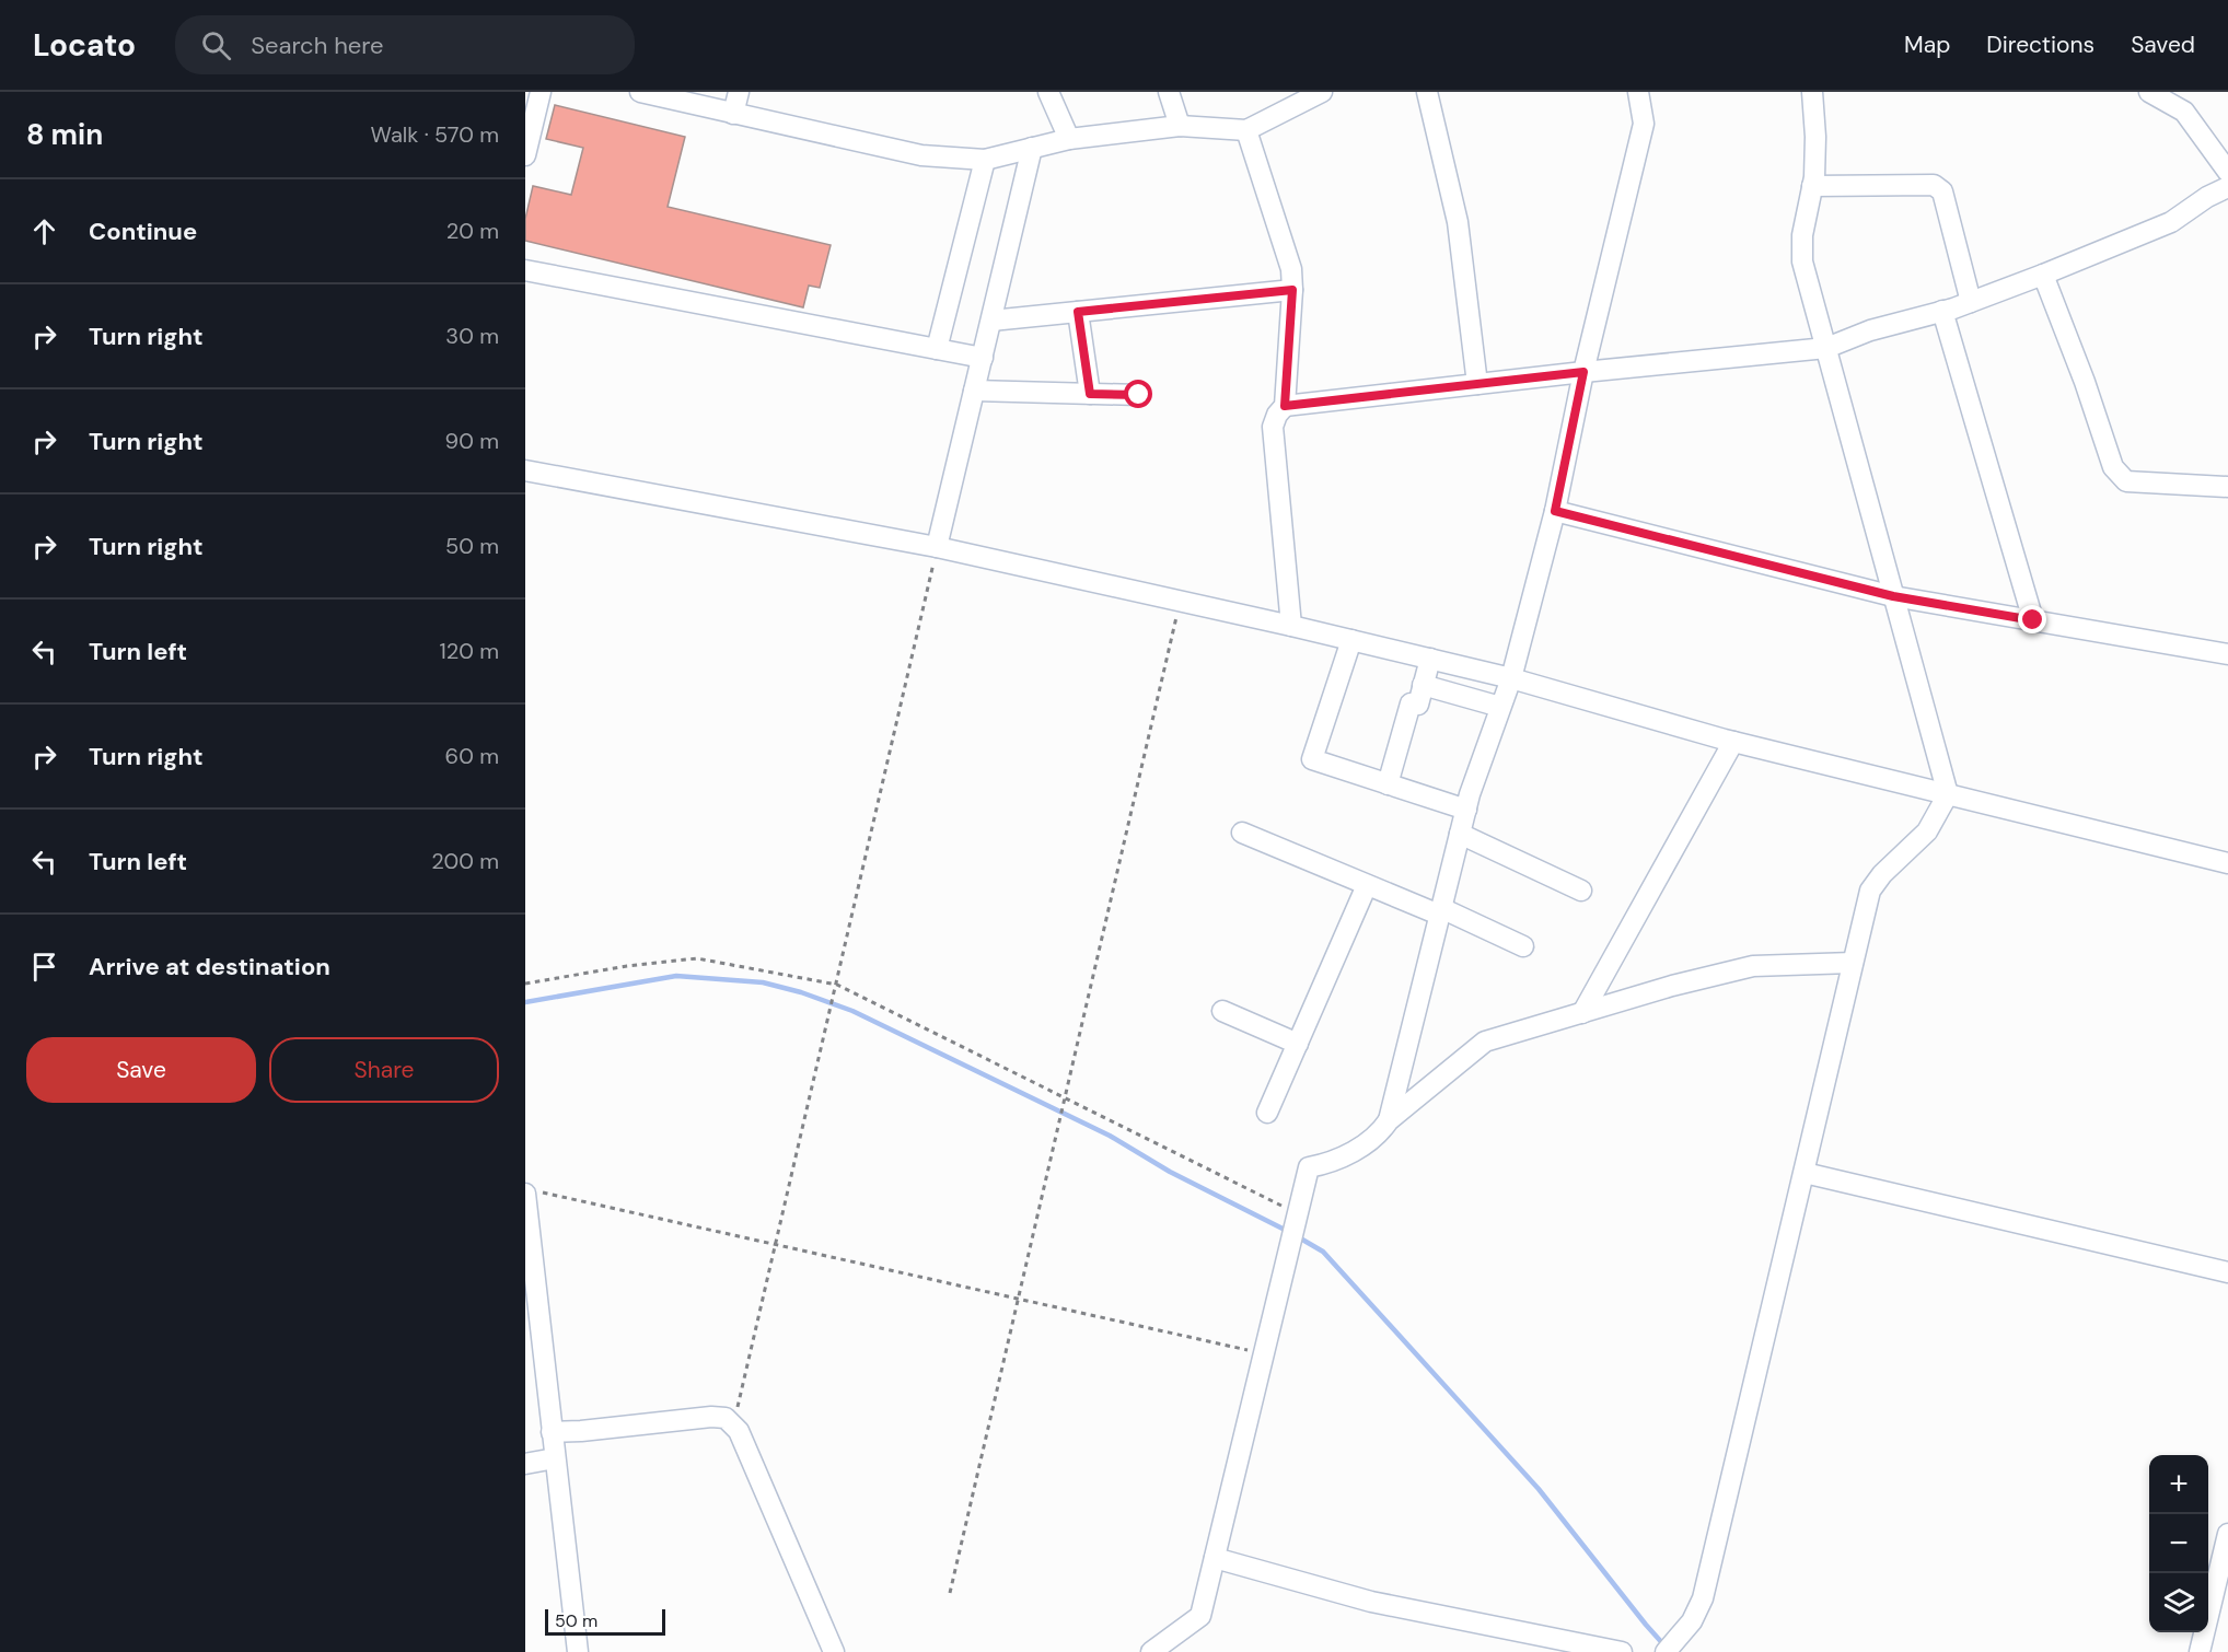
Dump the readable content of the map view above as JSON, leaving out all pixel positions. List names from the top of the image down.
{
  "scale_bar": "50 m",
  "page": {
    "header": "Locato",
    "search": "Search here",
    "nav": ["Map", "Directions", "Saved"],
    "heading": ["8 min", "Walk · 570 m"],
    "list": [
      ["Continue", "20 m"],
      ["Turn right", "30 m"],
      ["Turn right", "90 m"],
      ["Turn right", "50 m"],
      ["Turn left", "120 m"],
      ["Turn right", "60 m"],
      ["Turn left", "200 m"],
      "Arrive at destination"
    ],
    "buttons": ["Save", "Share"],
    "map_buttons": ["+", "−"],
    "scale": "50 m"
  }
}
